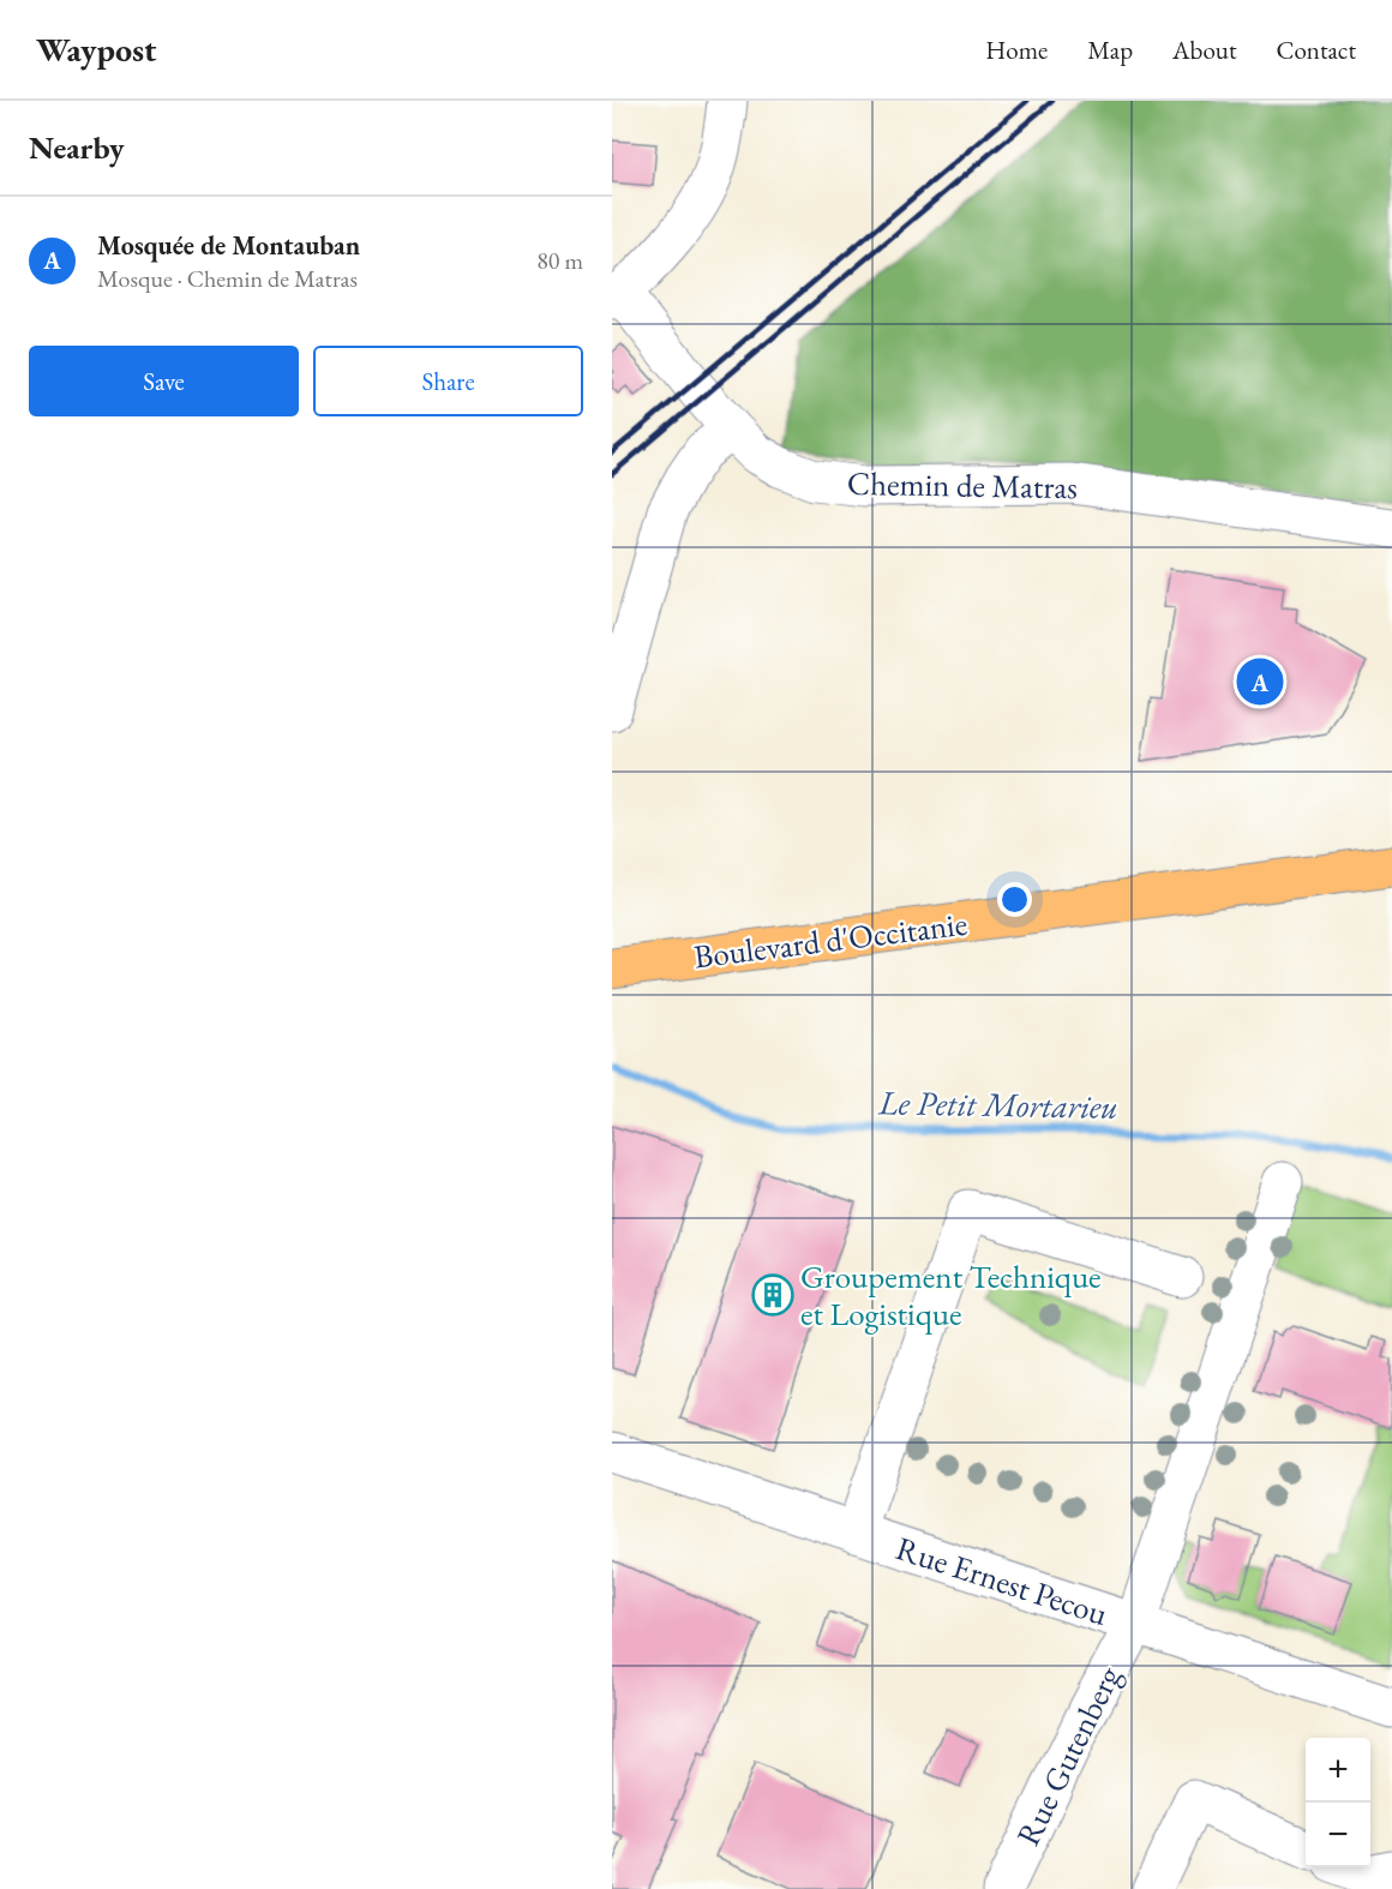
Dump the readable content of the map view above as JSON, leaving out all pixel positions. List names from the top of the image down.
{
  "streets": {
    "main road": ["Boulevard d'Occitanie"],
    "street": ["Chemin de Matras", "Rue Ernest Pecou", "Rue Gutenberg"]
  },
  "crossings": [
    ["Rue Ernest Pecou", "Rue Gutenberg"]
  ],
  "water": ["Le Petit Mortarieu"],
  "places": {
    "building": ["Groupement Technique et Logistique"]
  },
  "page": {
    "header": "Waypost",
    "nav": [
      "Home",
      "Map",
      "About",
      "Contact"
    ],
    "heading": "Nearby",
    "list": [
      {
        "mark": "A",
        "name": "Mosquée de Montauban",
        "note": "Mosque · Chemin de Matras",
        "value": "80 m"
      }
    ],
    "buttons": ["Save", "Share"],
    "pins": "A",
    "map_buttons": ["+", "−"]
  }
}
